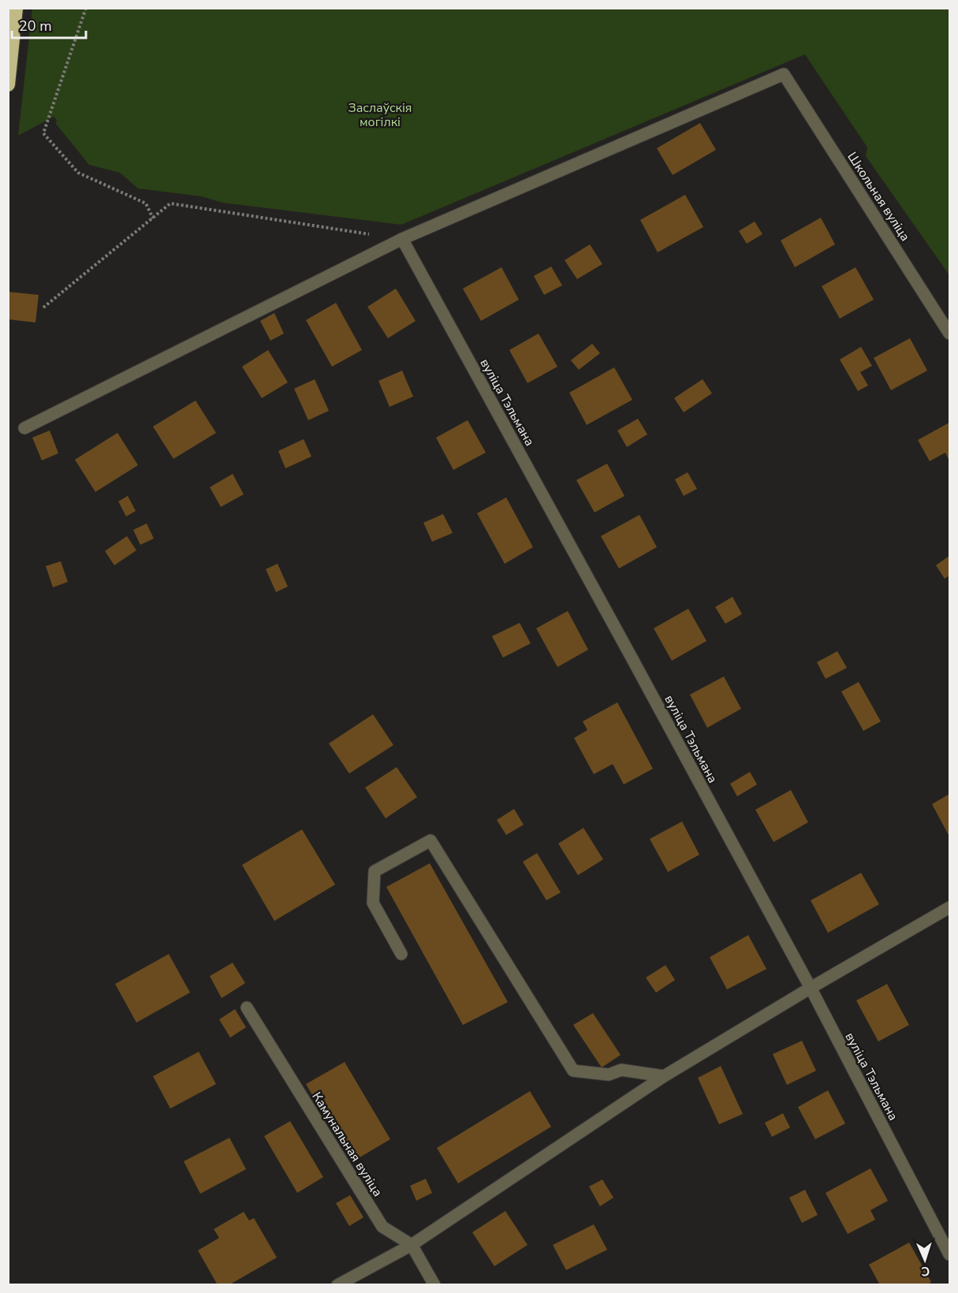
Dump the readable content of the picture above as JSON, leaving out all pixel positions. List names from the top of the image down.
{
  "streets": {
    "street": ["Школьная вуліца", "вуліца Тэльмана", "Камунальная вуліца"]
  },
  "crossings": [
    ["Школьная вуліца", "вуліца Тэльмана"]
  ],
  "parks": ["Заслаўскія могілкі"],
  "scale_bar": "20 m",
  "north": "bottom"
}
